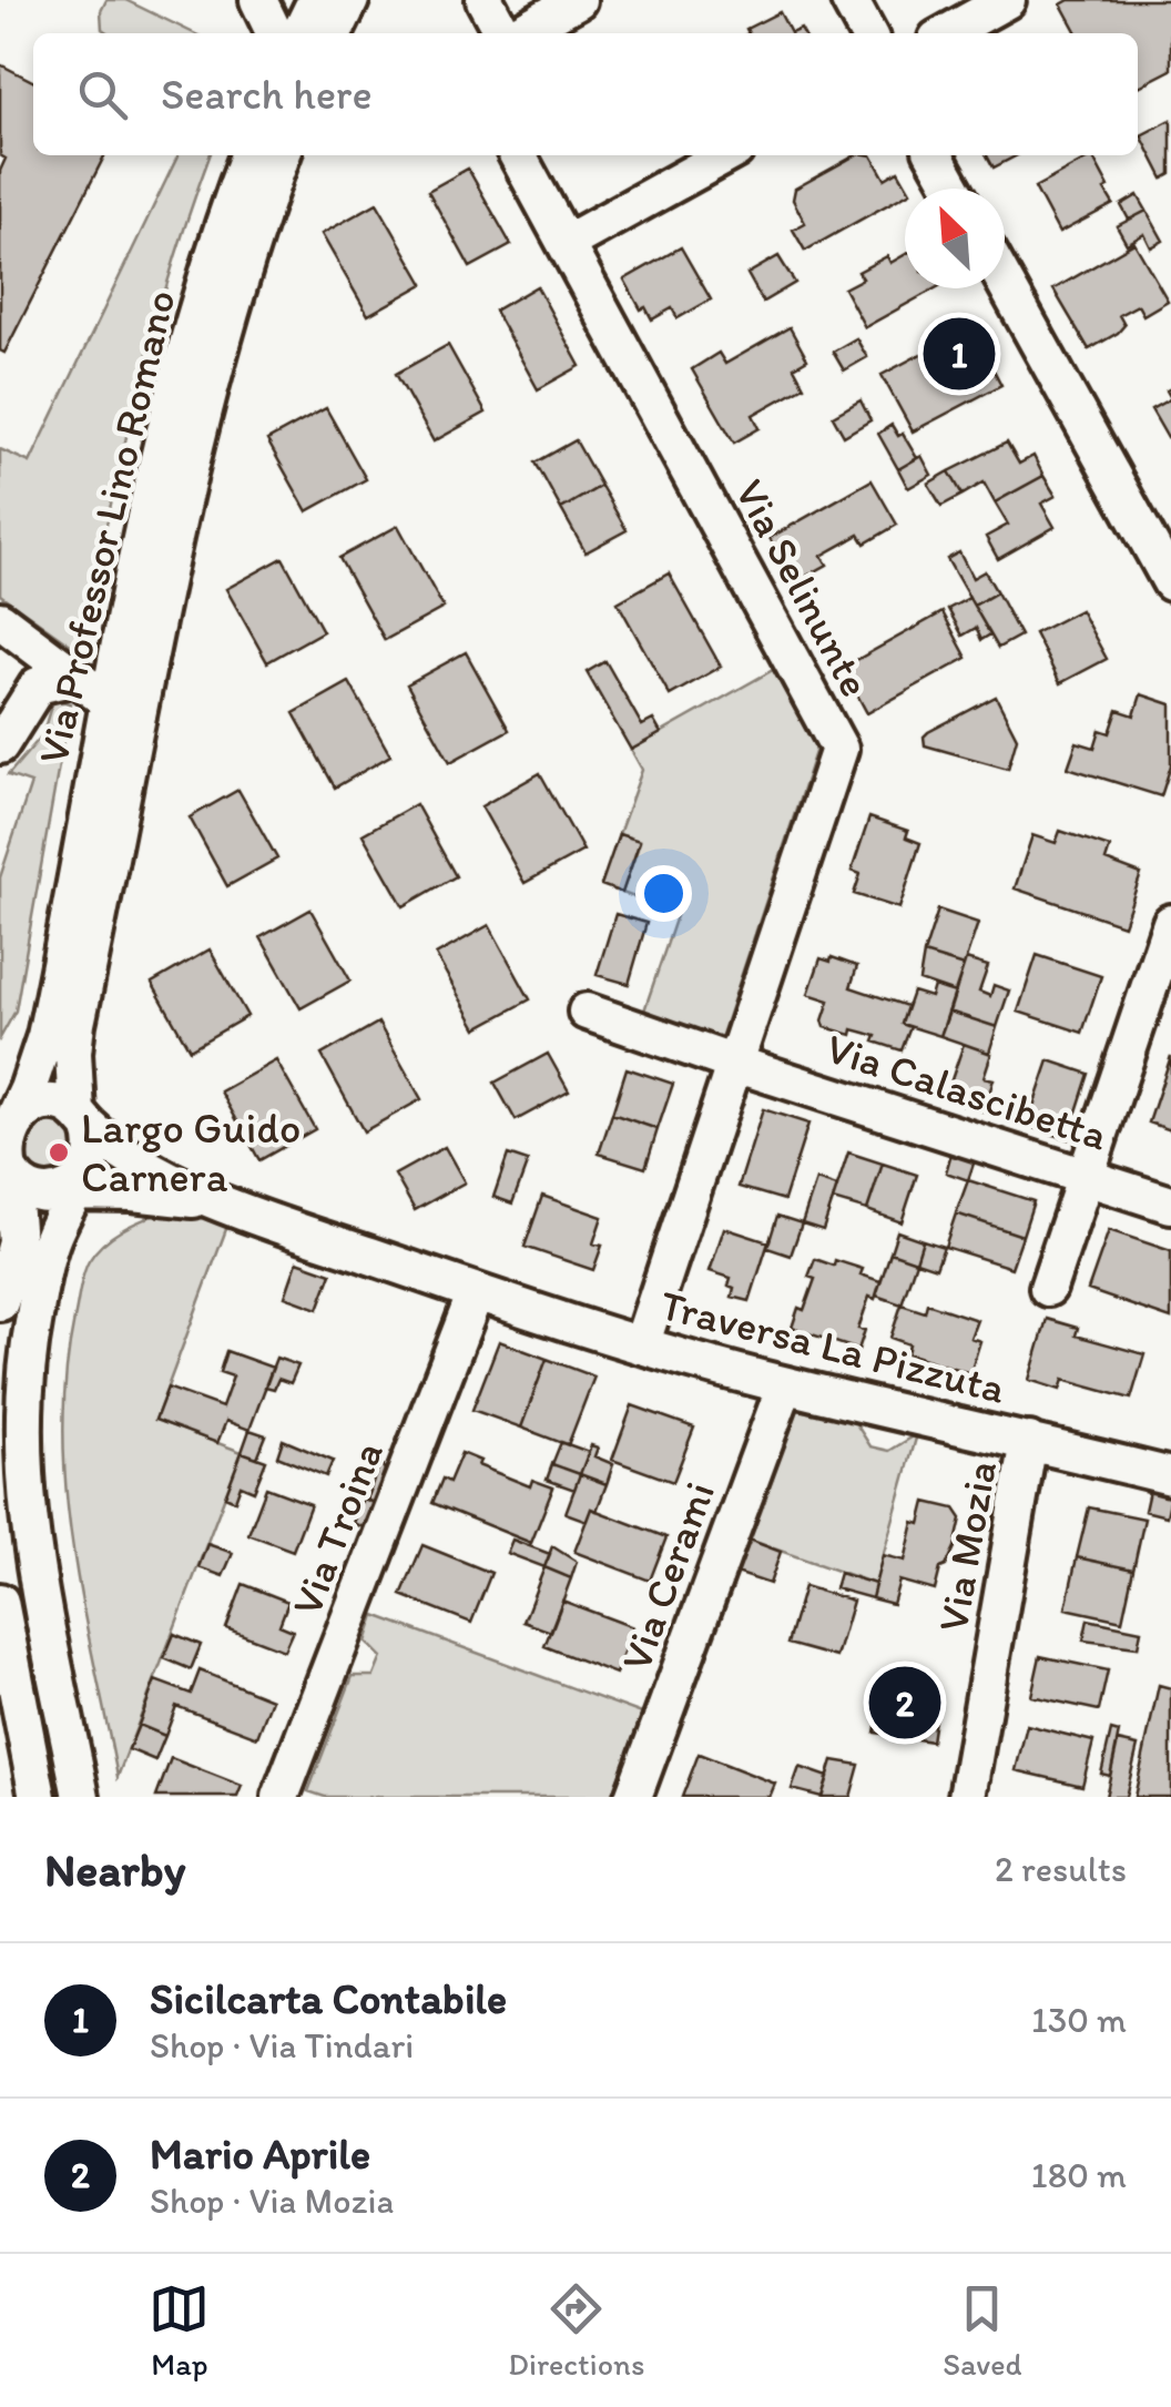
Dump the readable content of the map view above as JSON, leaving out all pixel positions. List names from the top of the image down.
{
  "streets": {
    "street": [
      "Via Professor Lino Romano",
      "Via Selinunte",
      "Via Calascibetta",
      "Traversa La Pizzuta",
      "Via Troina",
      "Via Mozia",
      "Via Cerami"
    ]
  },
  "crossings": [
    ["Via Selinunte", "Via Calascibetta"],
    ["Via Selinunte", "Traversa La Pizzuta"],
    ["Traversa La Pizzuta", "Via Troina"],
    ["Traversa La Pizzuta", "Via Mozia"],
    ["Traversa La Pizzuta", "Via Cerami"]
  ],
  "places": ["Largo Guido Carnera"],
  "north": "top left",
  "page": {
    "search": "Search here",
    "pins": ["1", "2"],
    "heading": ["Nearby", "2 results"],
    "list": [
      {
        "mark": "1",
        "name": "Sicilcarta Contabile",
        "note": "Shop · Via Tindari",
        "value": "130 m"
      },
      {
        "mark": "2",
        "name": "Mario Aprile",
        "note": "Shop · Via Mozia",
        "value": "180 m"
      }
    ],
    "nav": ["Map", "Directions", "Saved"]
  }
}
